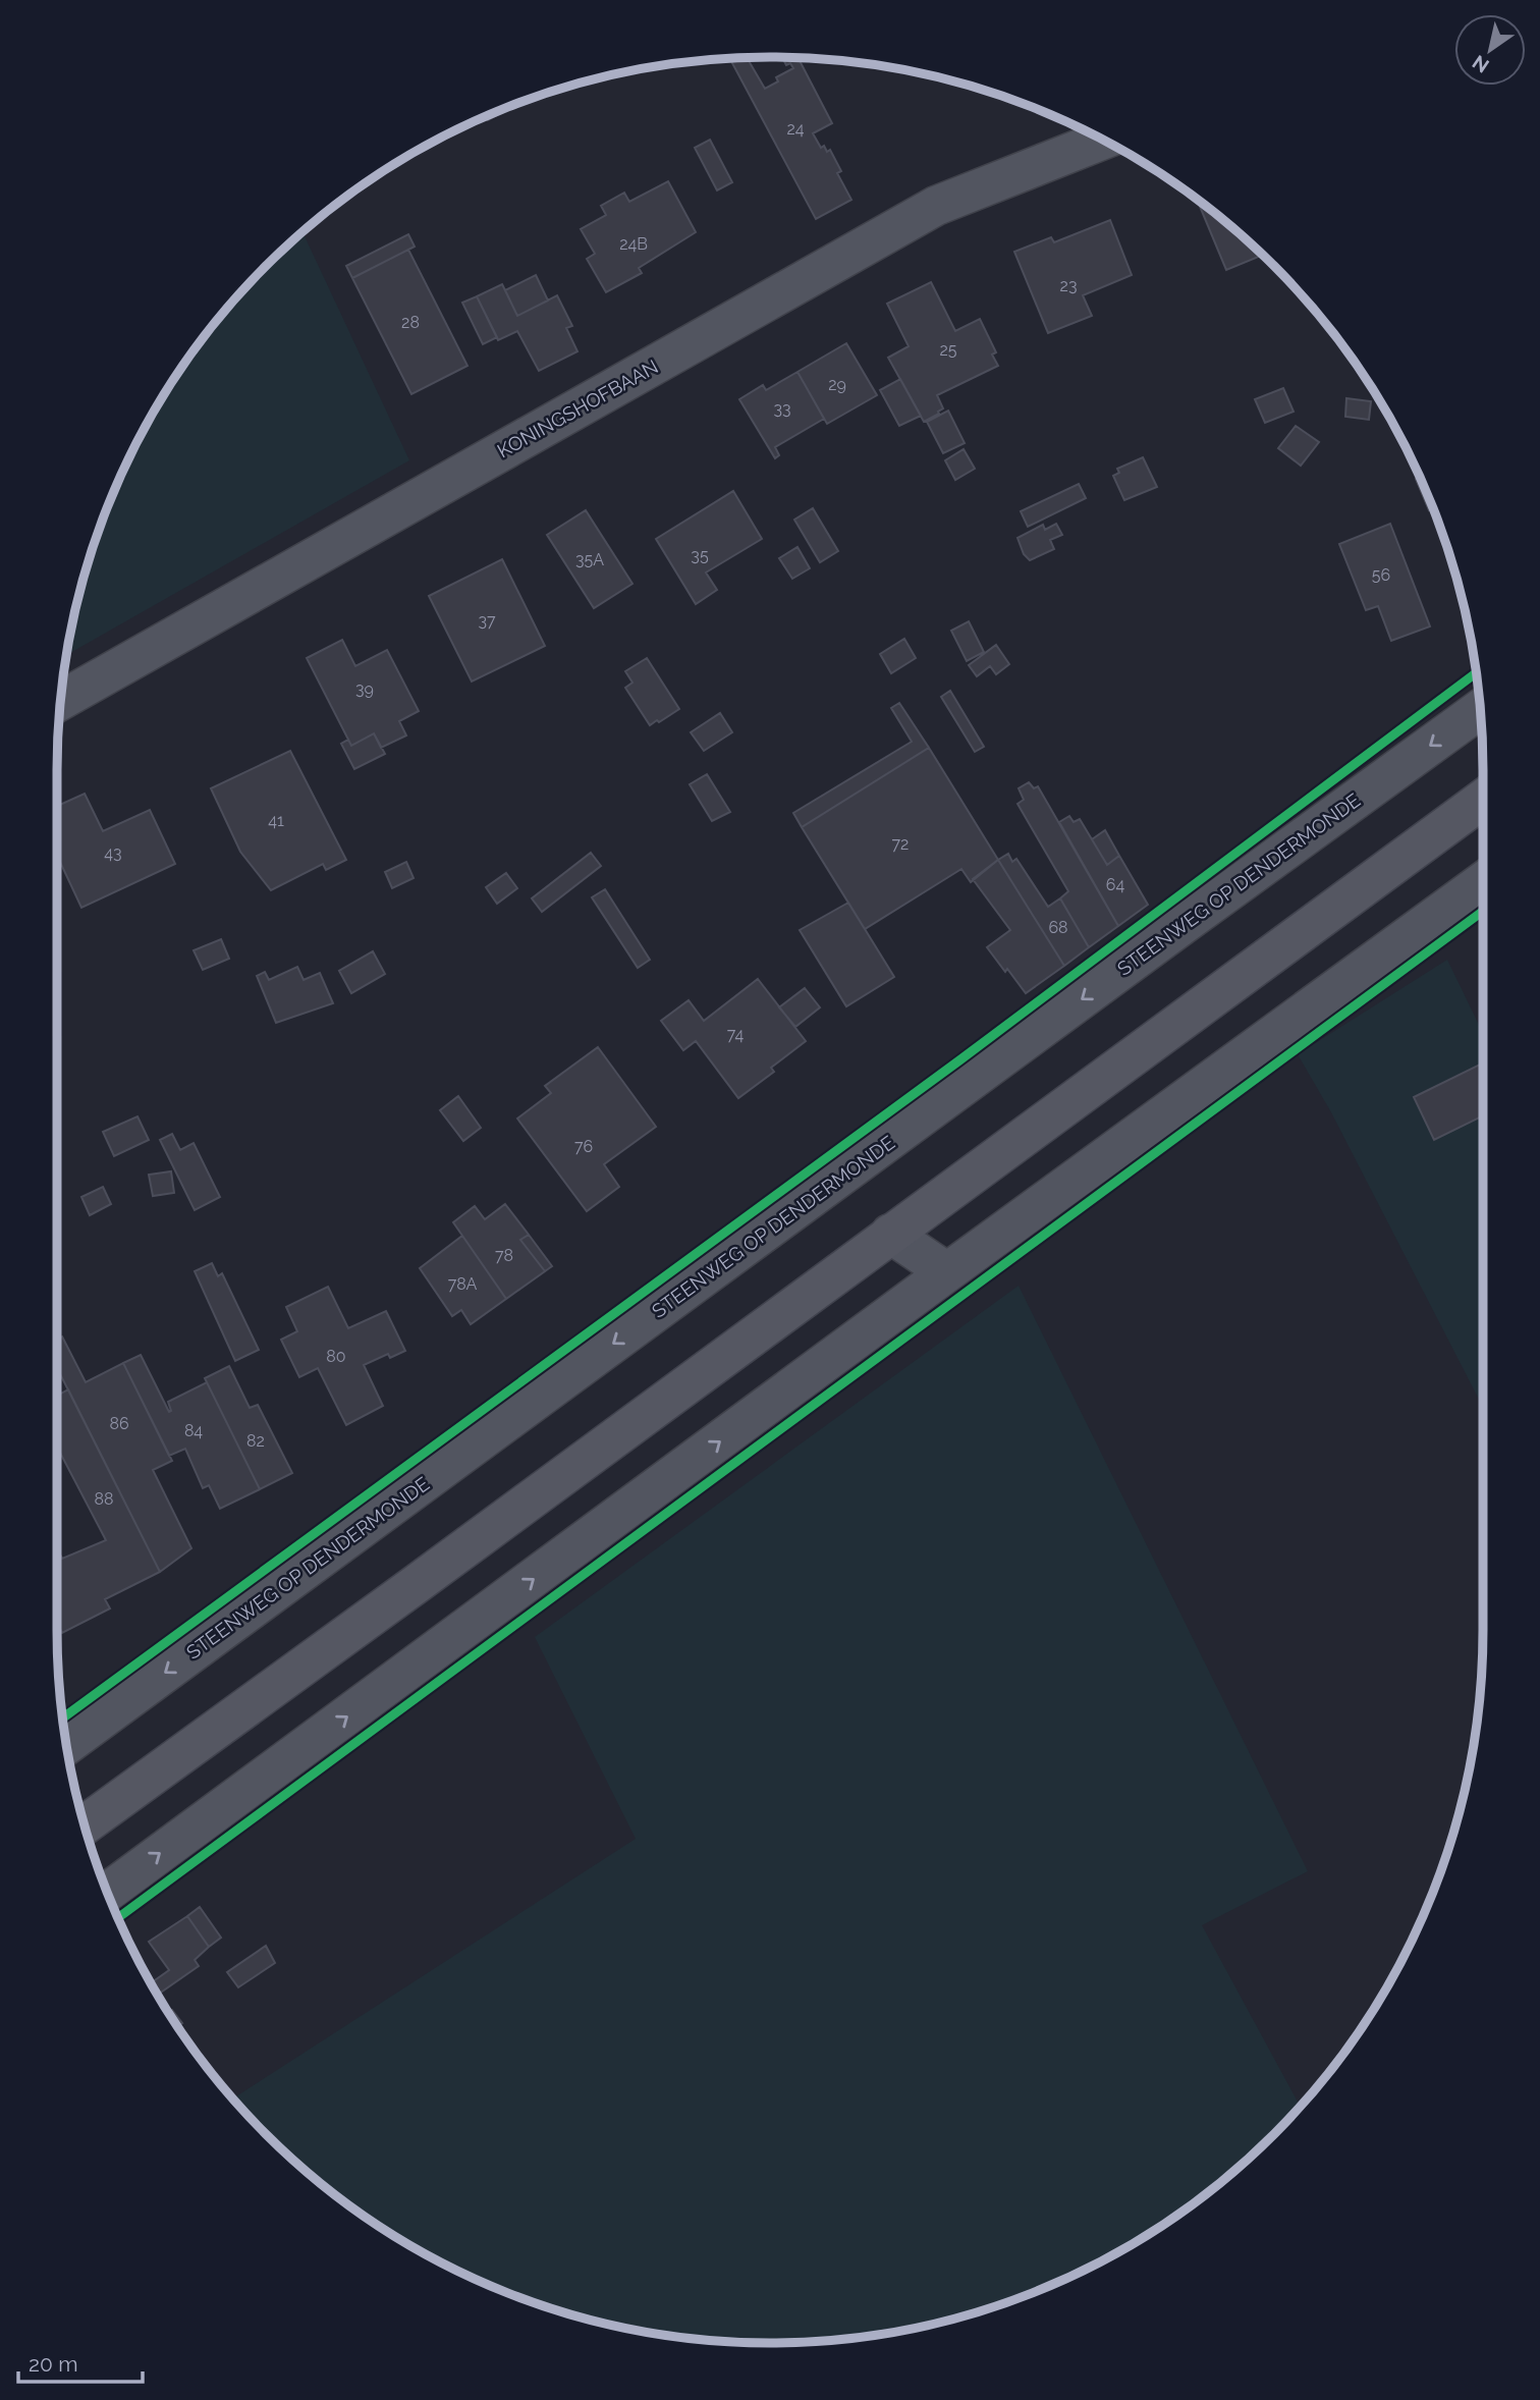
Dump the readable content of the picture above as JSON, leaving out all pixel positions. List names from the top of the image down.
{
  "streets": {
    "street": ["KONINGSHOFBAAN", "STEENWEG OP DENDERMONDE"]
  },
  "house_numbers": [
    "24",
    "24B",
    "23",
    "28",
    "25",
    "29",
    "33",
    "35",
    "35A",
    "56",
    "37",
    "39",
    "41",
    "72",
    "43",
    "64",
    "68",
    "74",
    "76",
    "78",
    "78A",
    "80",
    "86",
    "84",
    "82",
    "88"
  ],
  "scale_bar": "20 m",
  "north": "bottom left"
}
